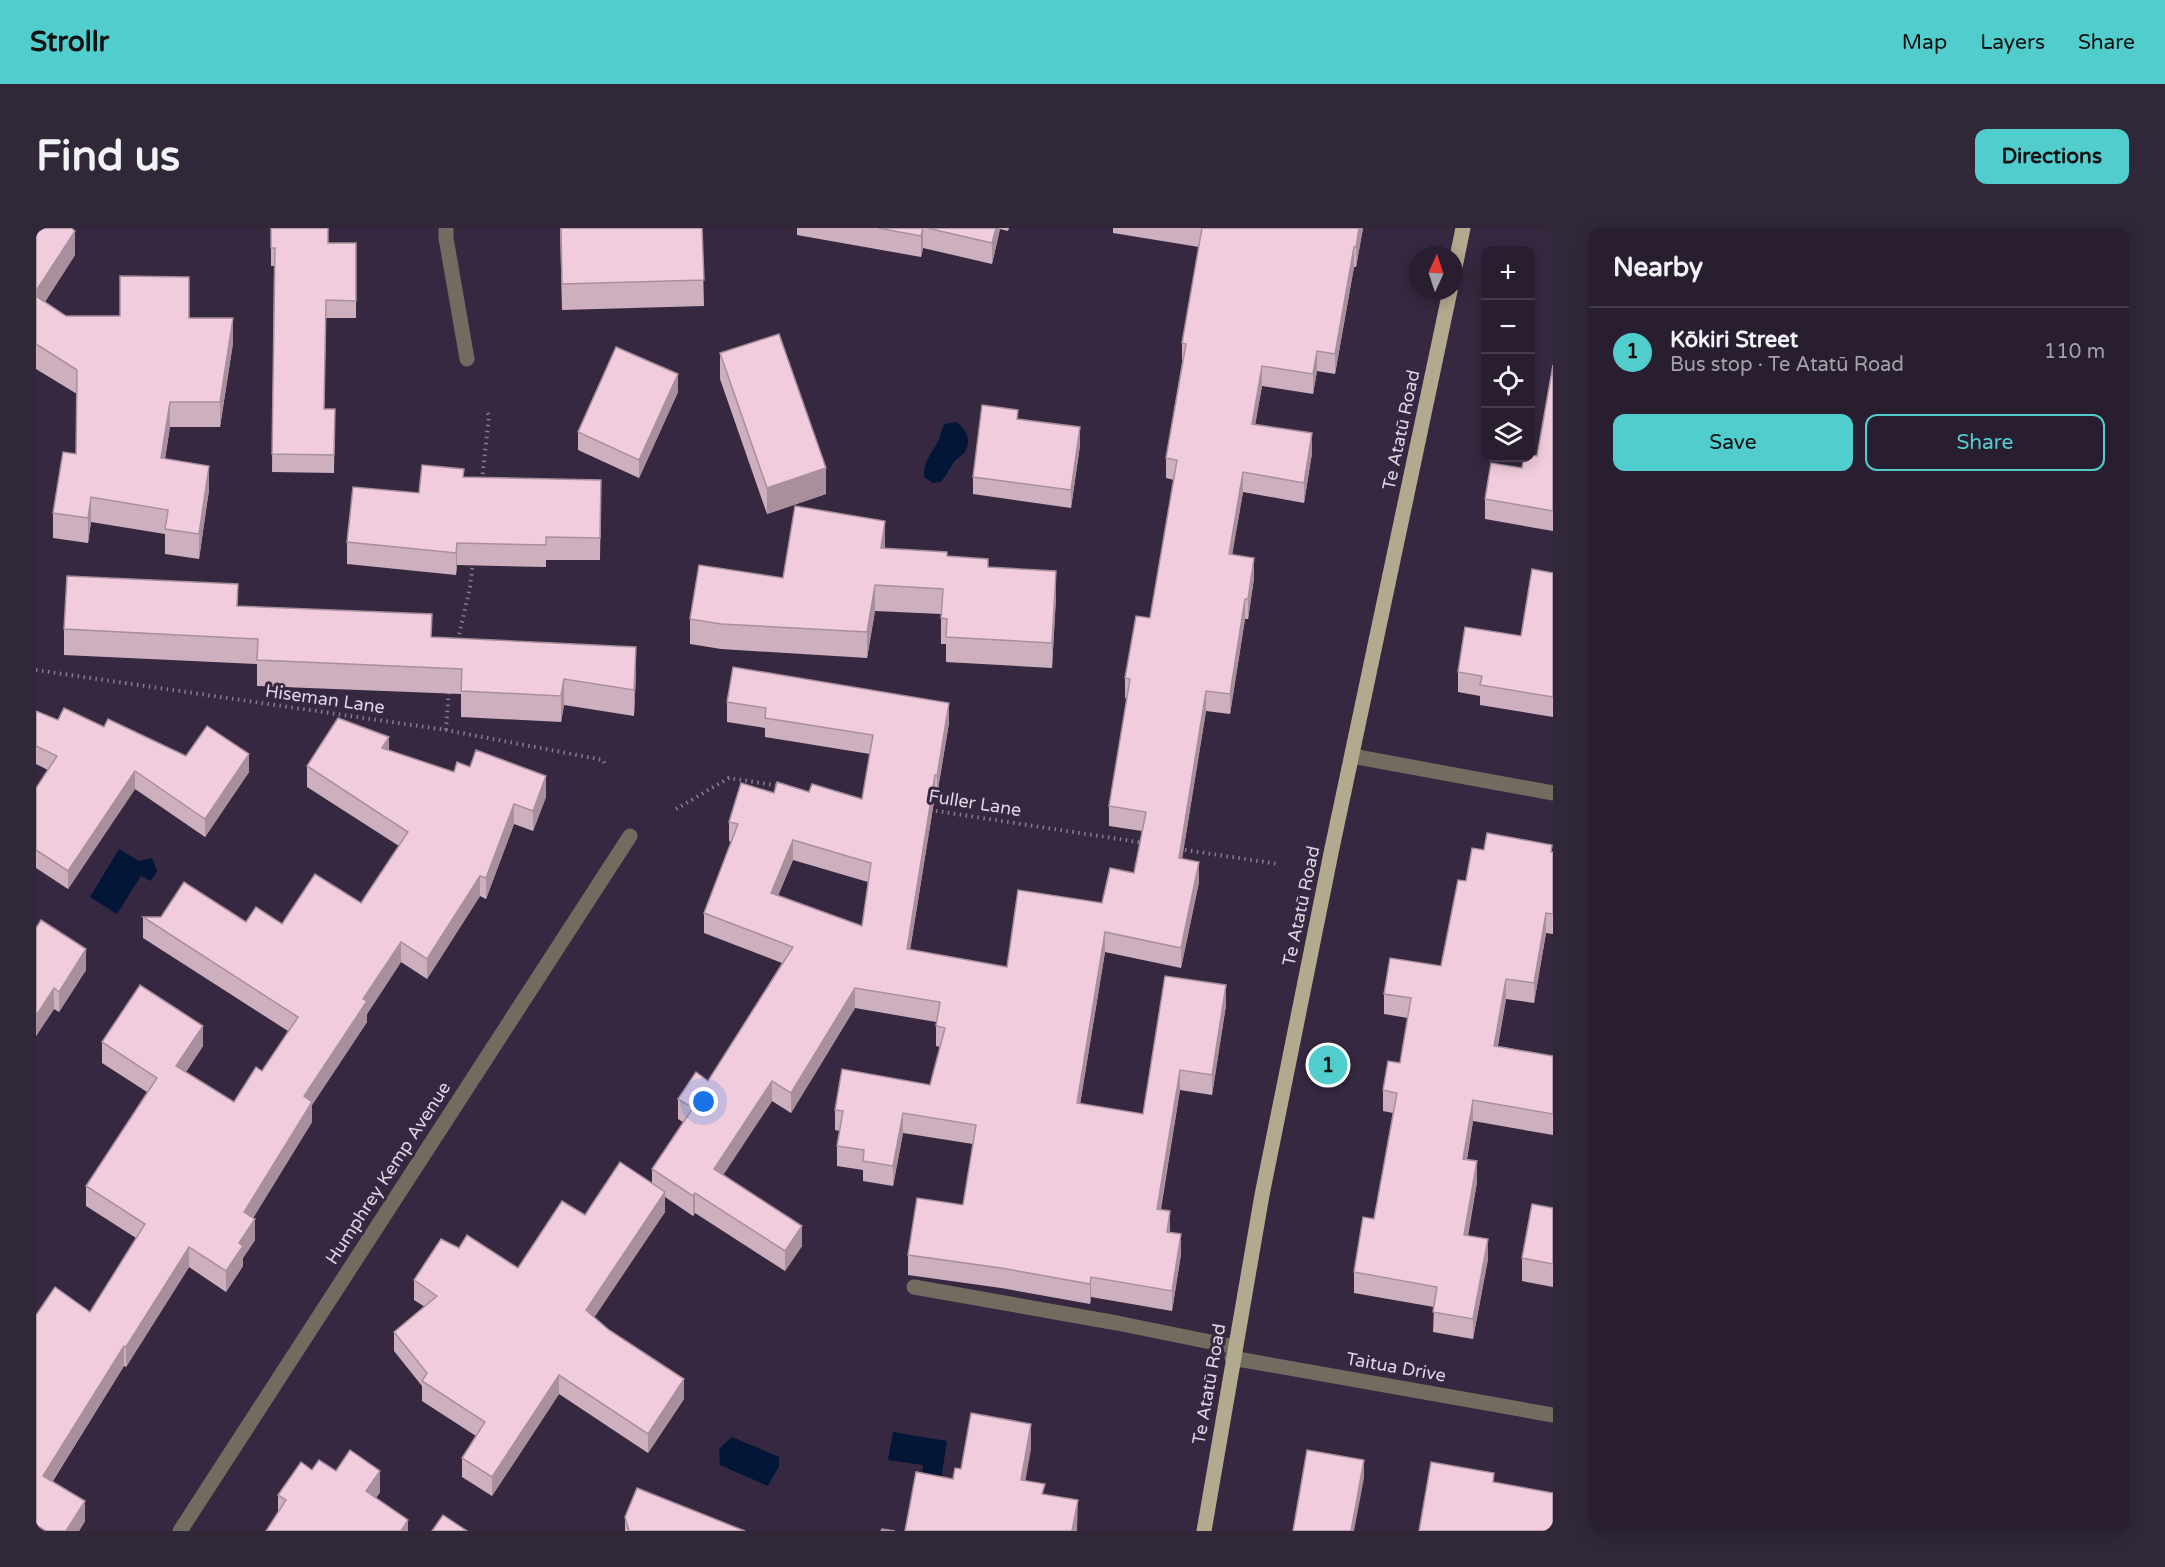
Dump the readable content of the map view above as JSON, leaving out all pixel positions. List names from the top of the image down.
{
  "streets": {
    "main road": ["Te Atatū Road"],
    "street": ["Humphrey Kemp Avenue", "Taitua Drive"],
    "path": ["Hiseman Lane", "Fuller Lane"]
  },
  "crossings": [
    ["Te Atatū Road", "Taitua Drive"]
  ],
  "north": "top",
  "page": {
    "header": "Strollr",
    "nav": ["Map", "Layers", "Share"],
    "buttons": [
      "Directions",
      ["Save", "Share"]
    ],
    "title": "Find us",
    "heading": "Nearby",
    "map_buttons": ["+", "−"],
    "list": [
      {
        "mark": "1",
        "name": "Kōkiri Street",
        "note": "Bus stop · Te Atatū Road",
        "value": "110 m"
      }
    ],
    "pins": "1"
  }
}
